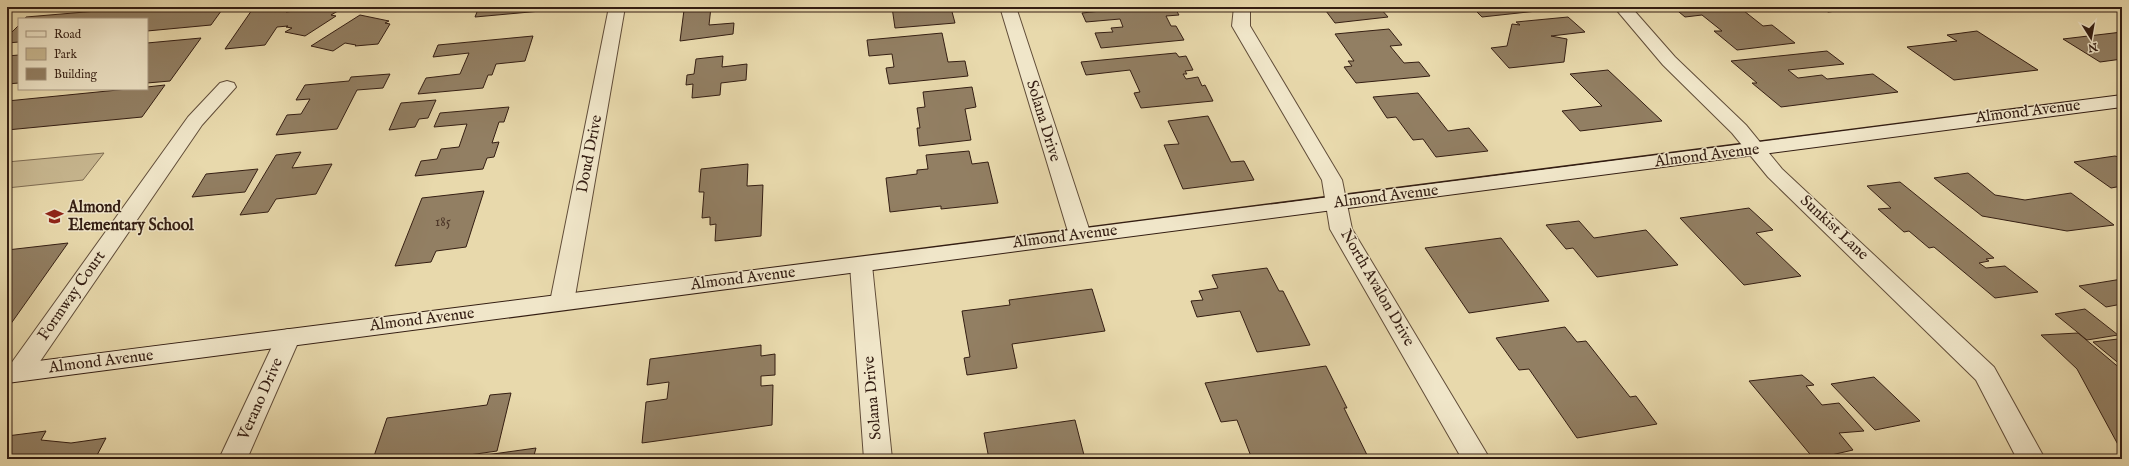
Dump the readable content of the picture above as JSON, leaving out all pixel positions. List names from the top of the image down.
{
  "streets": {
    "street": [
      "Almond Avenue",
      "Solana Drive",
      "Doud Drive",
      "Sunkist Lane",
      "North Avalon Drive",
      "Formway Court",
      "Verano Drive"
    ]
  },
  "crossings": [
    ["Almond Avenue", "Solana Drive"],
    ["Almond Avenue", "Doud Drive"],
    ["Almond Avenue", "Sunkist Lane"],
    ["Almond Avenue", "North Avalon Drive"],
    ["Almond Avenue", "Formway Court"],
    ["Almond Avenue", "Verano Drive"]
  ],
  "places": {
    "school or university": ["Almond Elementary School"]
  },
  "house_numbers": ["185"],
  "legend": ["Road", "Park", "Building"],
  "north": "bottom"
}
